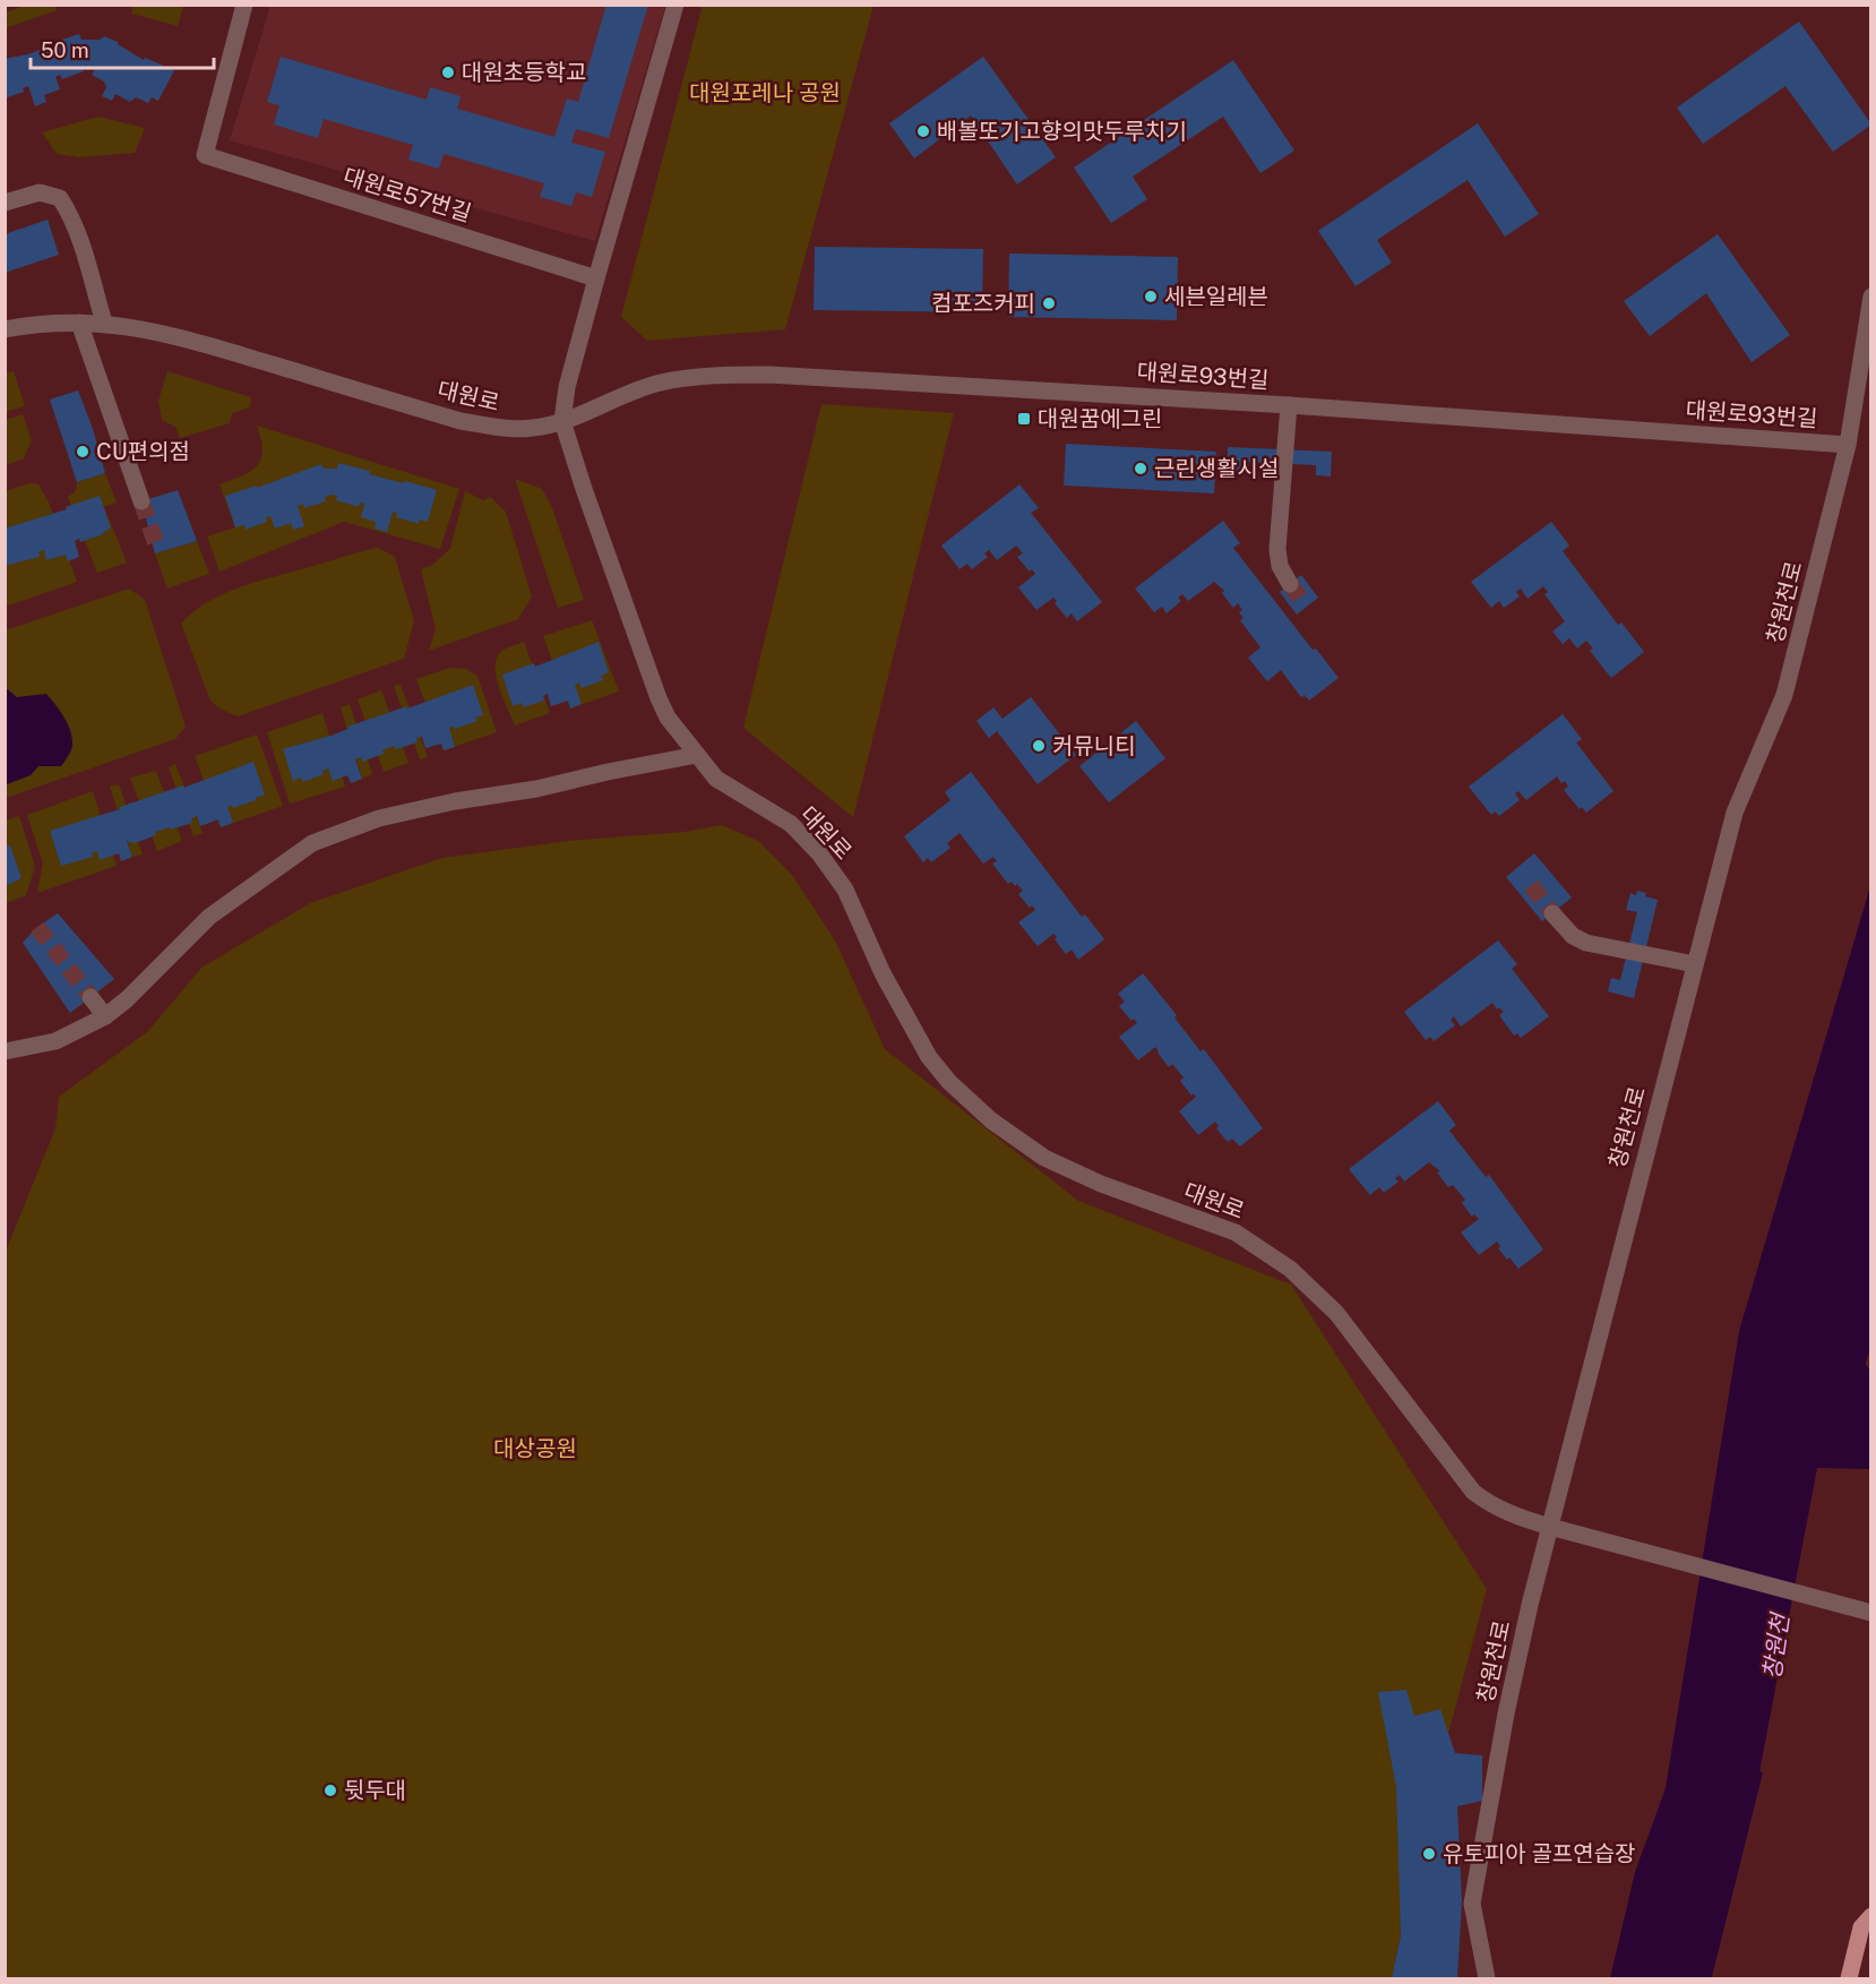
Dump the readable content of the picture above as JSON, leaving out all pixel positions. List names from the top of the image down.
{
  "streets": {
    "street": [
      "대원로57번길",
      "대원로93번길",
      "대원로",
      "창원천로"
    ]
  },
  "crossings": [
    ["대원로93번길", "대원로"],
    ["대원로93번길", "창원천로"],
    ["대원로", "창원천로"]
  ],
  "water": ["창원천"],
  "parks": ["대원포레나 공원", "대상공원"],
  "places": {
    "other": [
      "대원초등학교",
      "배볼또기고향의맛두루치기",
      "세븐일레븐",
      "컴포즈커피",
      "CU편의점",
      "근린생활시설",
      "커뮤니티",
      "뒷두대",
      "유토피아 골프연습장"
    ],
    "transit": ["대원꿈에그린"]
  },
  "scale_bar": "50 m"
}
